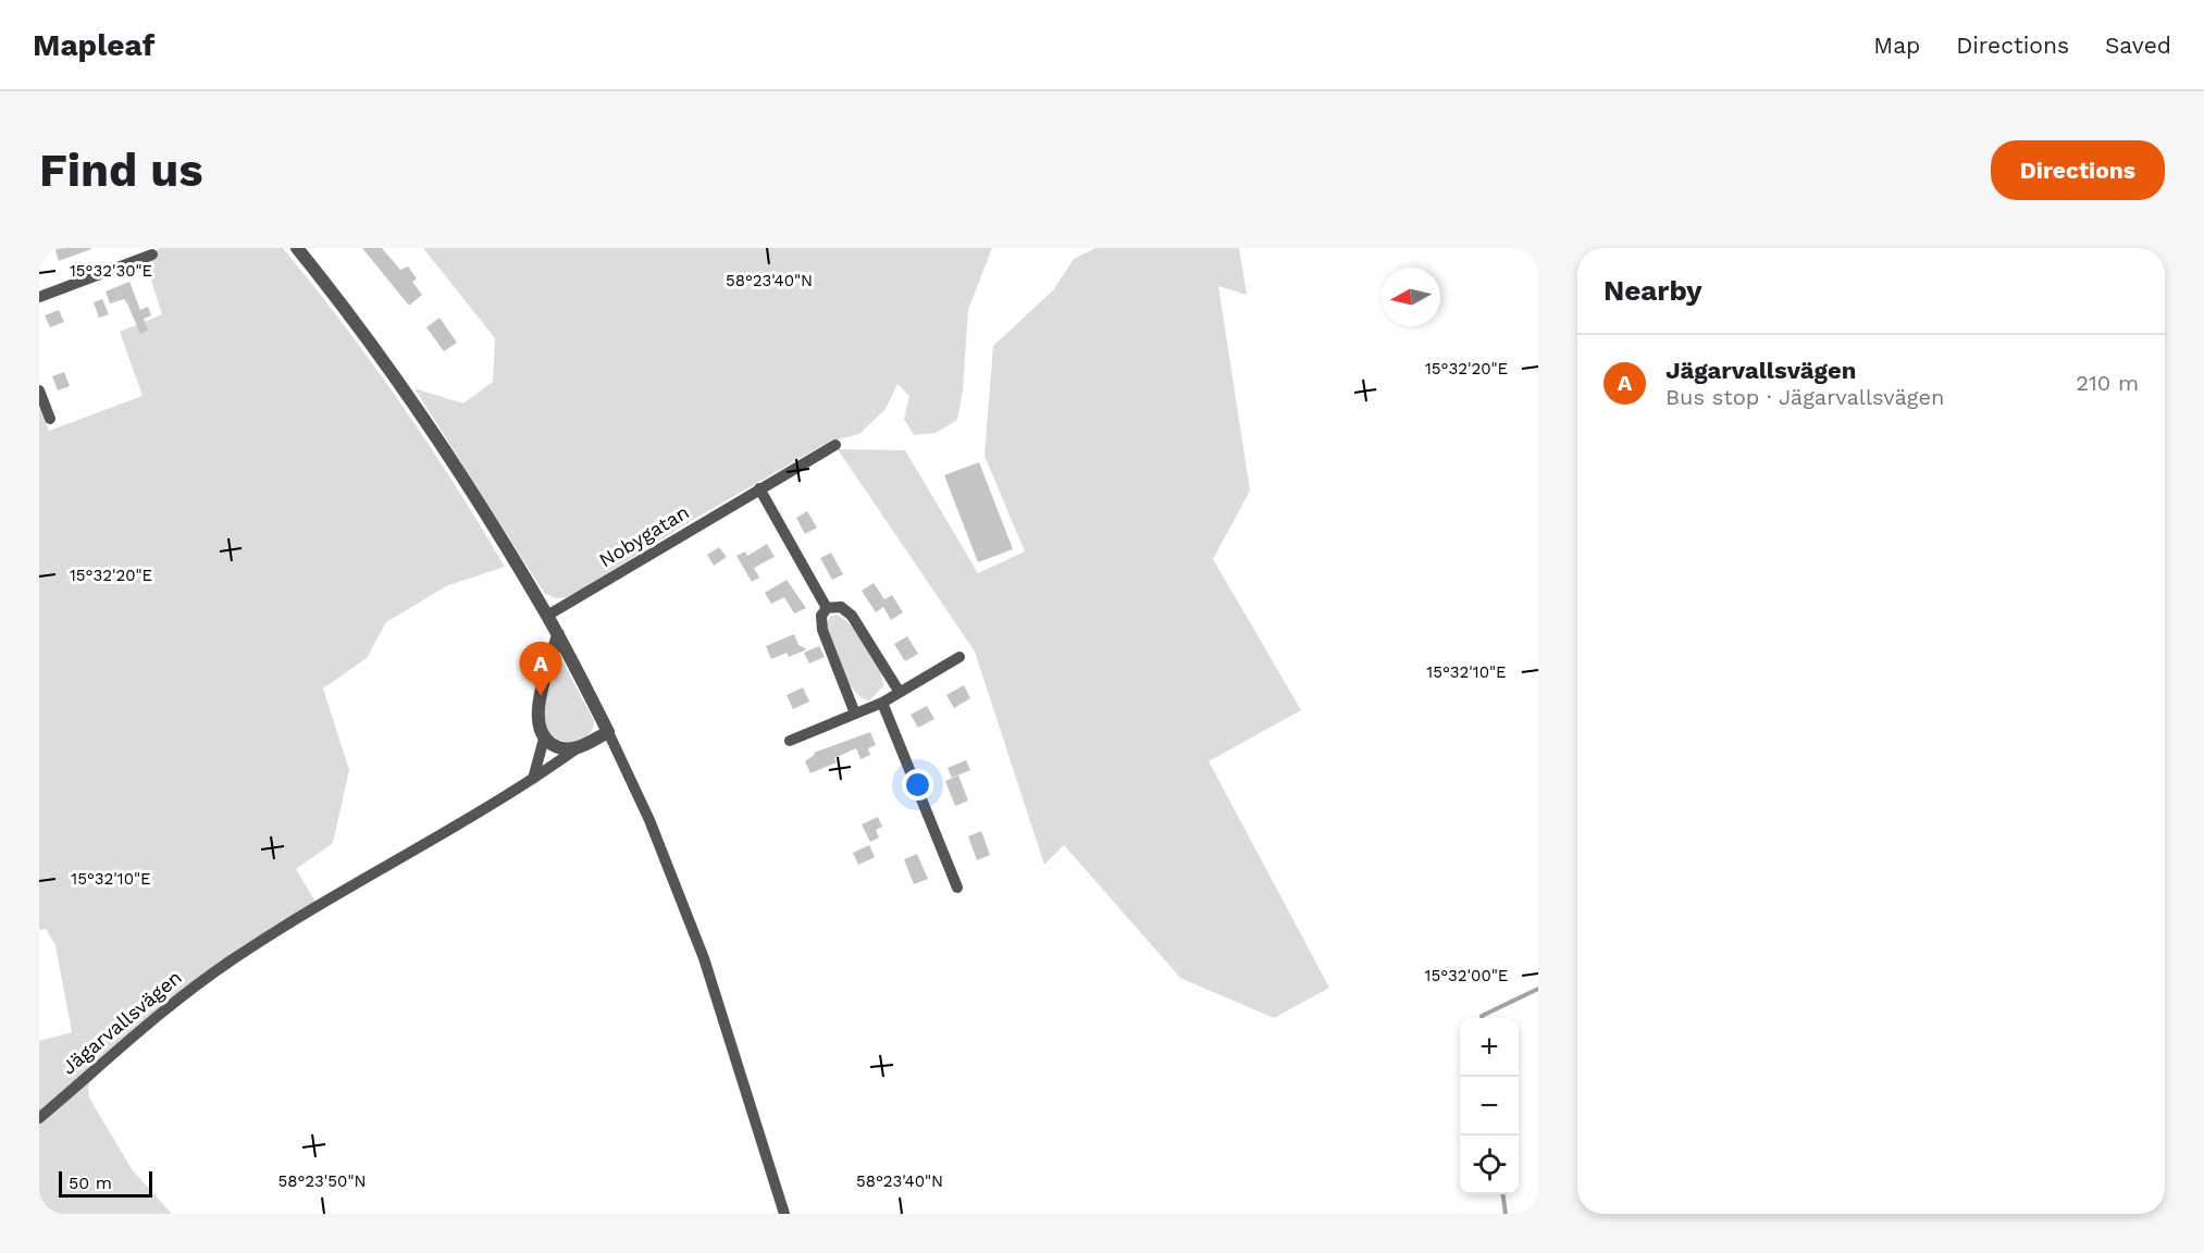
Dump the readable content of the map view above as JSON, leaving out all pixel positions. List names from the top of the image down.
{
  "streets": {
    "street": ["Nobygatan", "Jägarvallsvägen"]
  },
  "scale_bar": "50 m",
  "north": "left",
  "page": {
    "header": "Mapleaf",
    "nav": ["Map", "Directions", "Saved"],
    "buttons": "Directions",
    "title": "Find us",
    "heading": "Nearby",
    "list": [
      {
        "mark": "A",
        "name": "Jägarvallsvägen",
        "note": "Bus stop · Jägarvallsvägen",
        "value": "210 m"
      }
    ],
    "pins": "A",
    "map_buttons": ["+", "−"],
    "scale": "50 m"
  },
  "coordinates": [
    "15°32'30\"E",
    "58°23'40\"N",
    "15°32'20\"E",
    "15°32'10\"E",
    "15°32'00\"E",
    "58°23'50\"N"
  ]
}
